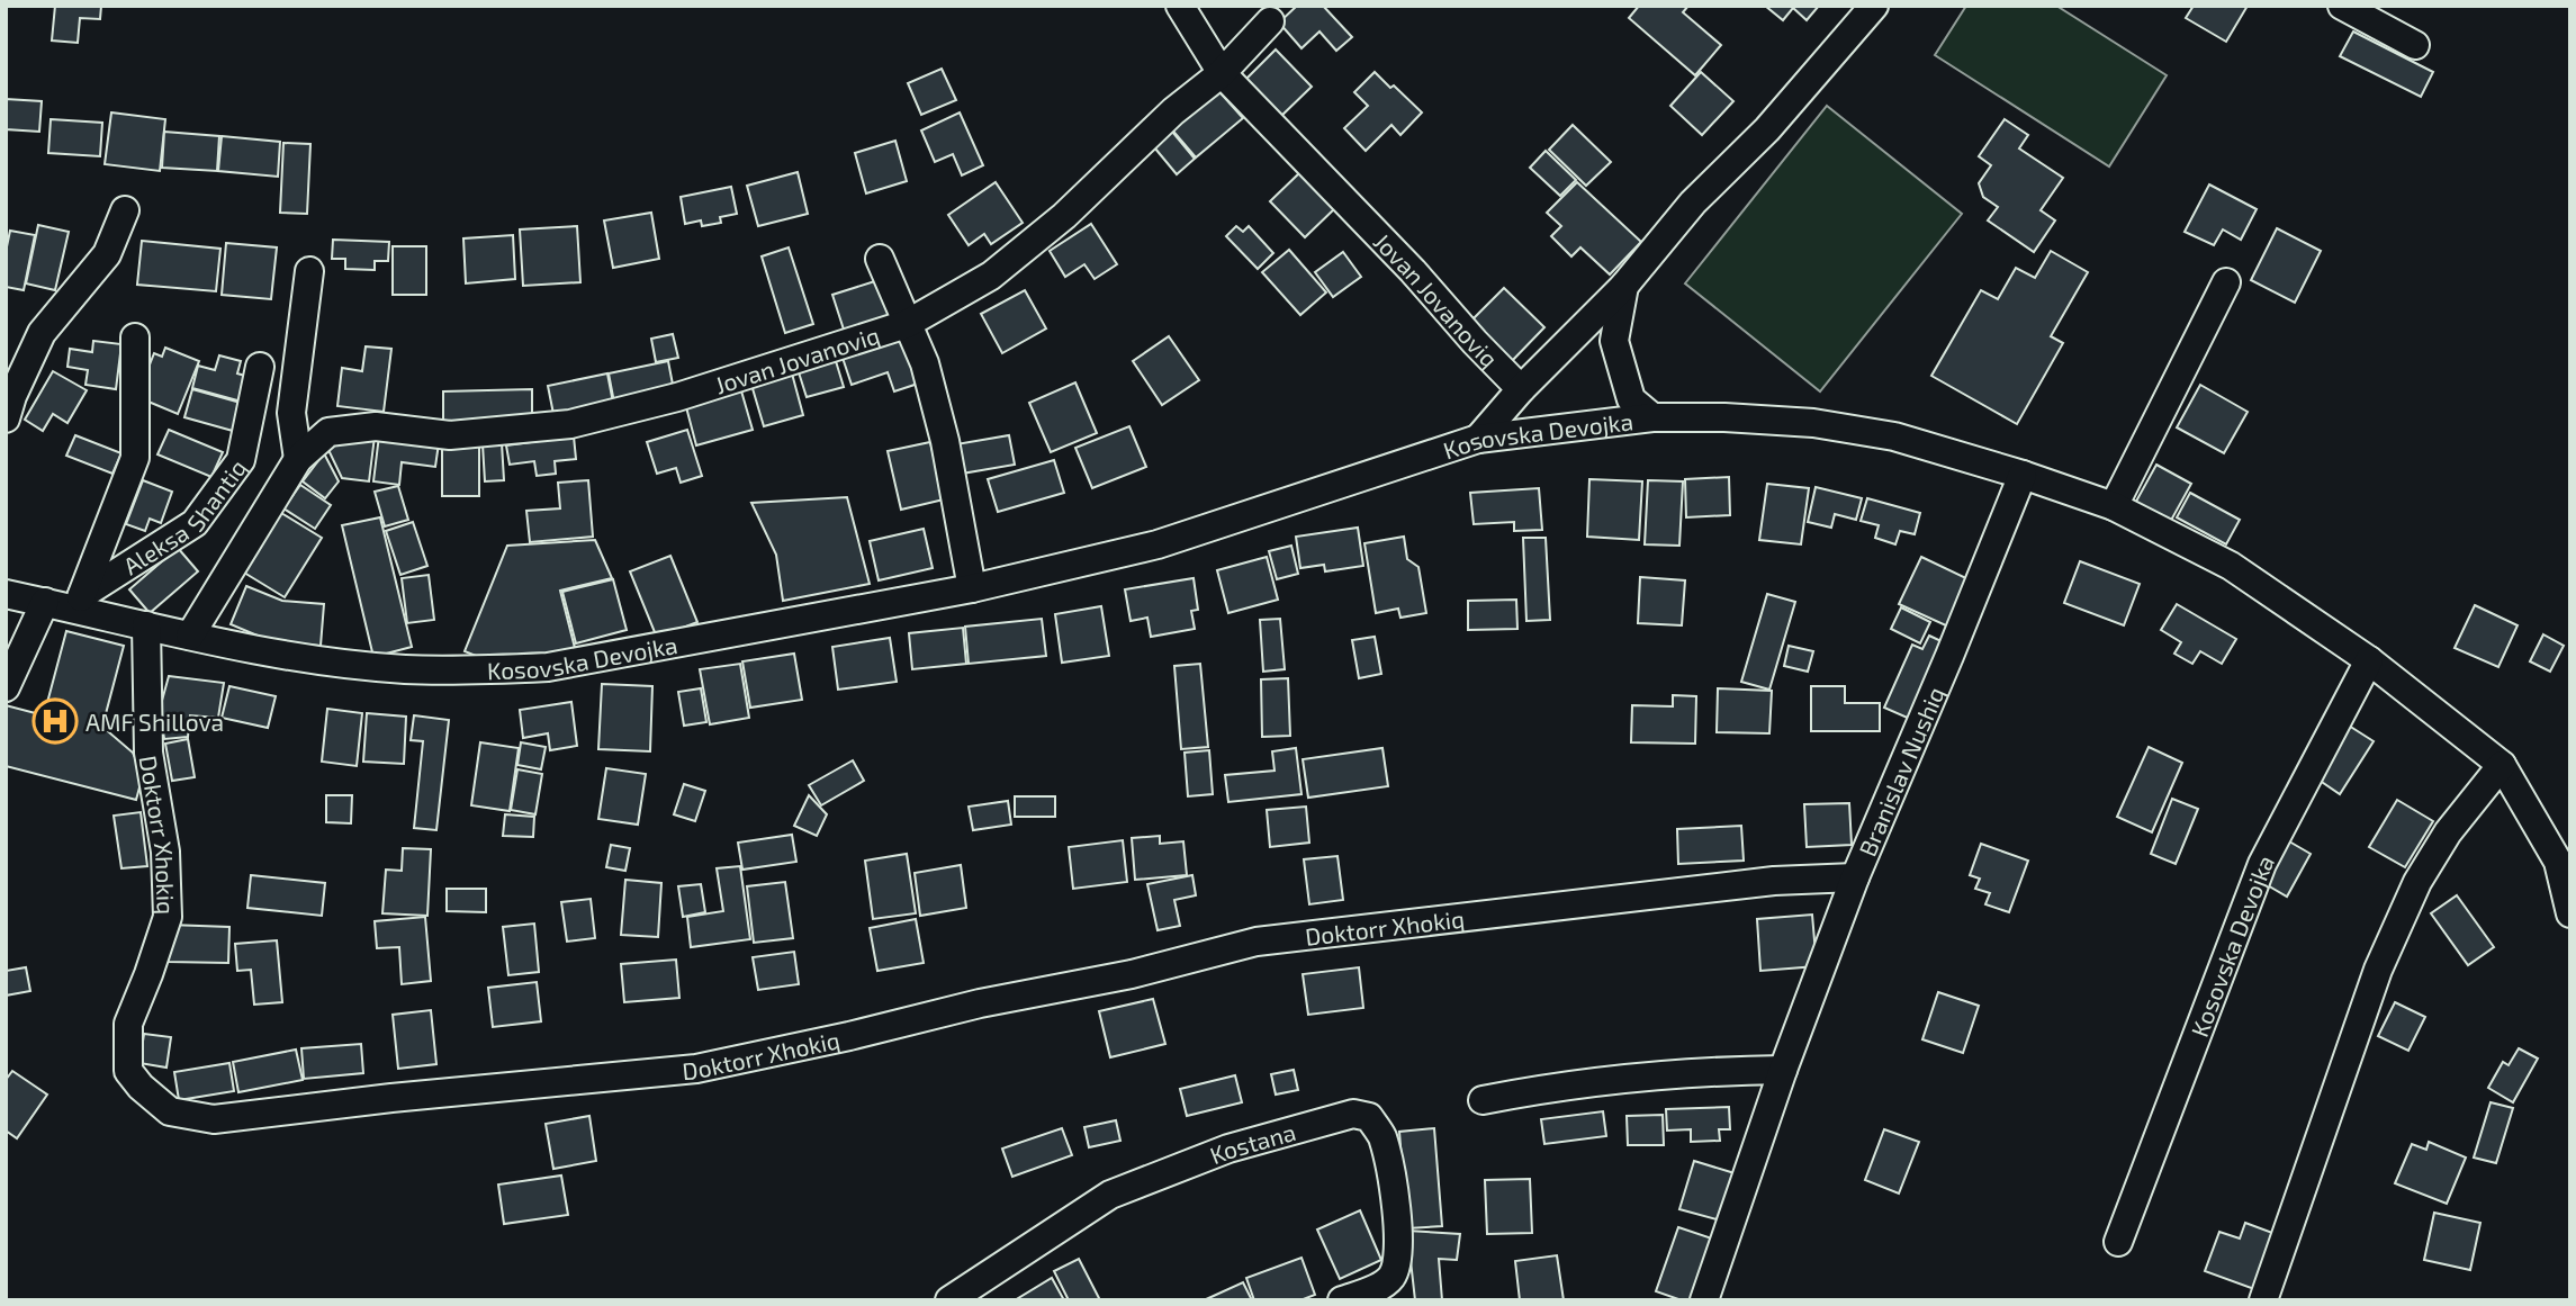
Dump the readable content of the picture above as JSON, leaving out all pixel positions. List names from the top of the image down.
{
  "streets": {
    "street": [
      "Jovan Jovanoviq",
      "Kosovska Devojka",
      "Aleksa Shantiq",
      "Branislav Nushiq",
      "Doktorr Xhokiq",
      "Kostana"
    ]
  },
  "crossings": [
    ["Jovan Jovanoviq", "Kosovska Devojka"],
    ["Kosovska Devojka", "Branislav Nushiq"],
    ["Branislav Nushiq", "Doktorr Xhokiq"]
  ],
  "places": {
    "hospital": ["AMF Shillova"]
  }
}
